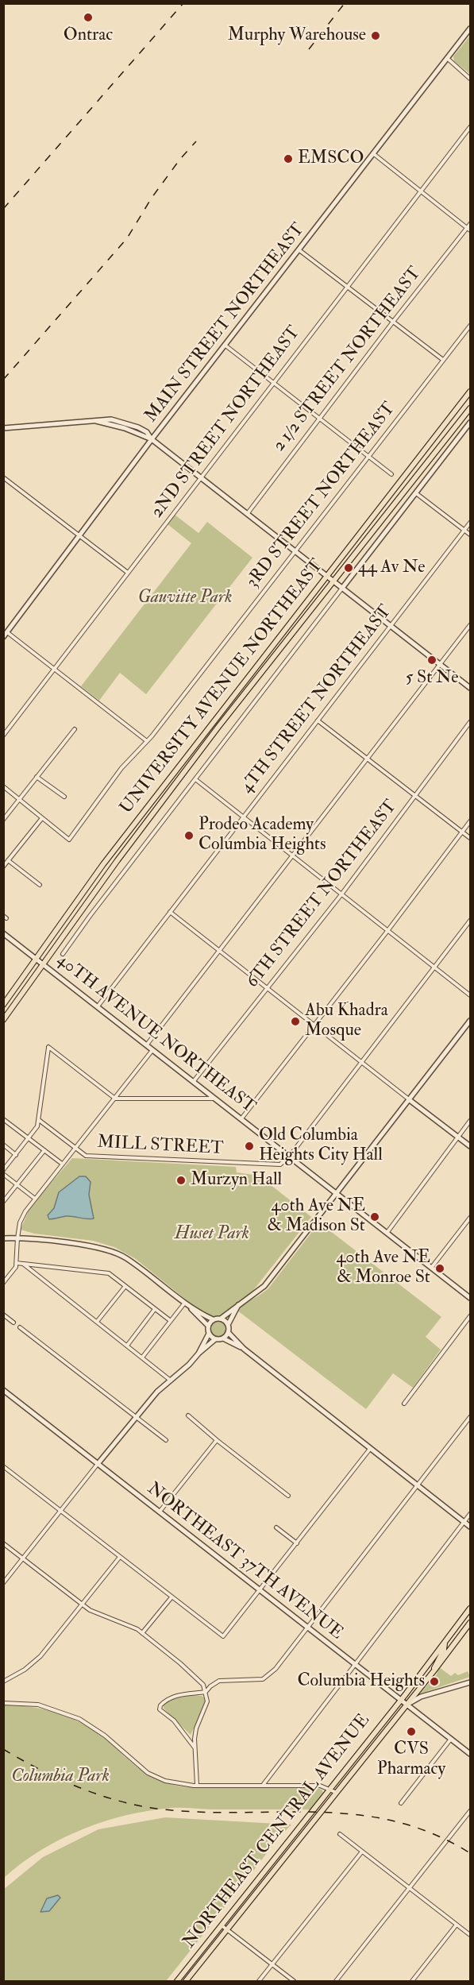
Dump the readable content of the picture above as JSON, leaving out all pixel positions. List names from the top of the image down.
{
  "streets": {
    "main road": ["UNIVERSITY AVENUE NORTHEAST", "NORTHEAST CENTRAL AVENUE"],
    "street": [
      "MAIN STREET NORTHEAST",
      "2 1/2 STREET NORTHEAST",
      "2ND STREET NORTHEAST",
      "3RD STREET NORTHEAST",
      "4TH STREET NORTHEAST",
      "6TH STREET NORTHEAST",
      "40TH AVENUE NORTHEAST",
      "MILL STREET",
      "NORTHEAST 37TH AVENUE"
    ]
  },
  "crossings": [
    ["UNIVERSITY AVENUE NORTHEAST", "40TH AVENUE NORTHEAST"],
    ["4TH STREET NORTHEAST", "40TH AVENUE NORTHEAST"],
    ["6TH STREET NORTHEAST", "40TH AVENUE NORTHEAST"],
    ["40TH AVENUE NORTHEAST", "MILL STREET"],
    ["NORTHEAST 37TH AVENUE", "NORTHEAST CENTRAL AVENUE"]
  ],
  "parks": ["Gauvitte Park", "Huset Park", "Columbia Park"],
  "places": [
    "Ontrac",
    "Murphy Warehouse",
    "EMSCO",
    "44 Av Ne",
    "5 St Ne",
    "Prodeo Academy Columbia Heights",
    "Abu Khadra Mosque",
    "Old Columbia Heights City Hall",
    "Murzyn Hall",
    "40th Ave NE & Madison St",
    "40th Ave NE & Monroe St",
    "Columbia Heights",
    "CVS Pharmacy"
  ]
}
